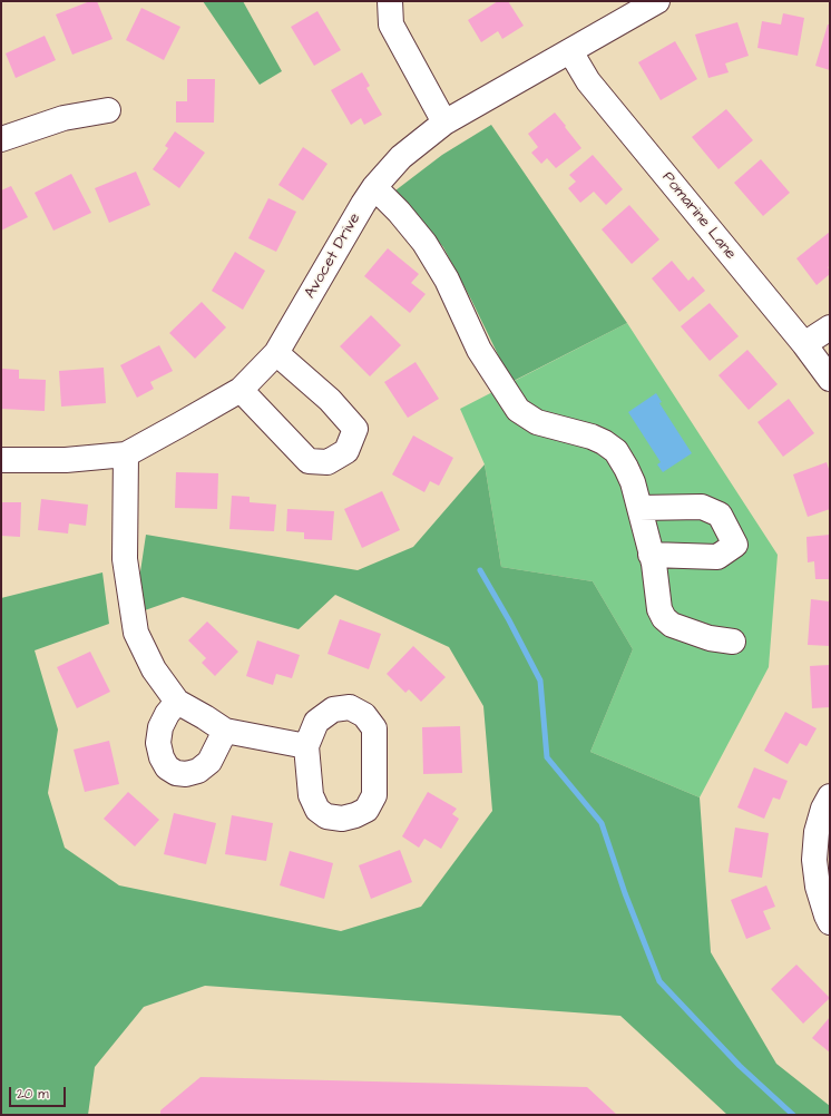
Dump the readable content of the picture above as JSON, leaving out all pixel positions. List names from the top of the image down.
{
  "streets": {
    "street": ["Pomarine Lane", "Avocet Drive"]
  },
  "crossings": [
    ["Pomarine Lane", "Avocet Drive"]
  ],
  "scale_bar": "20 m"
}
